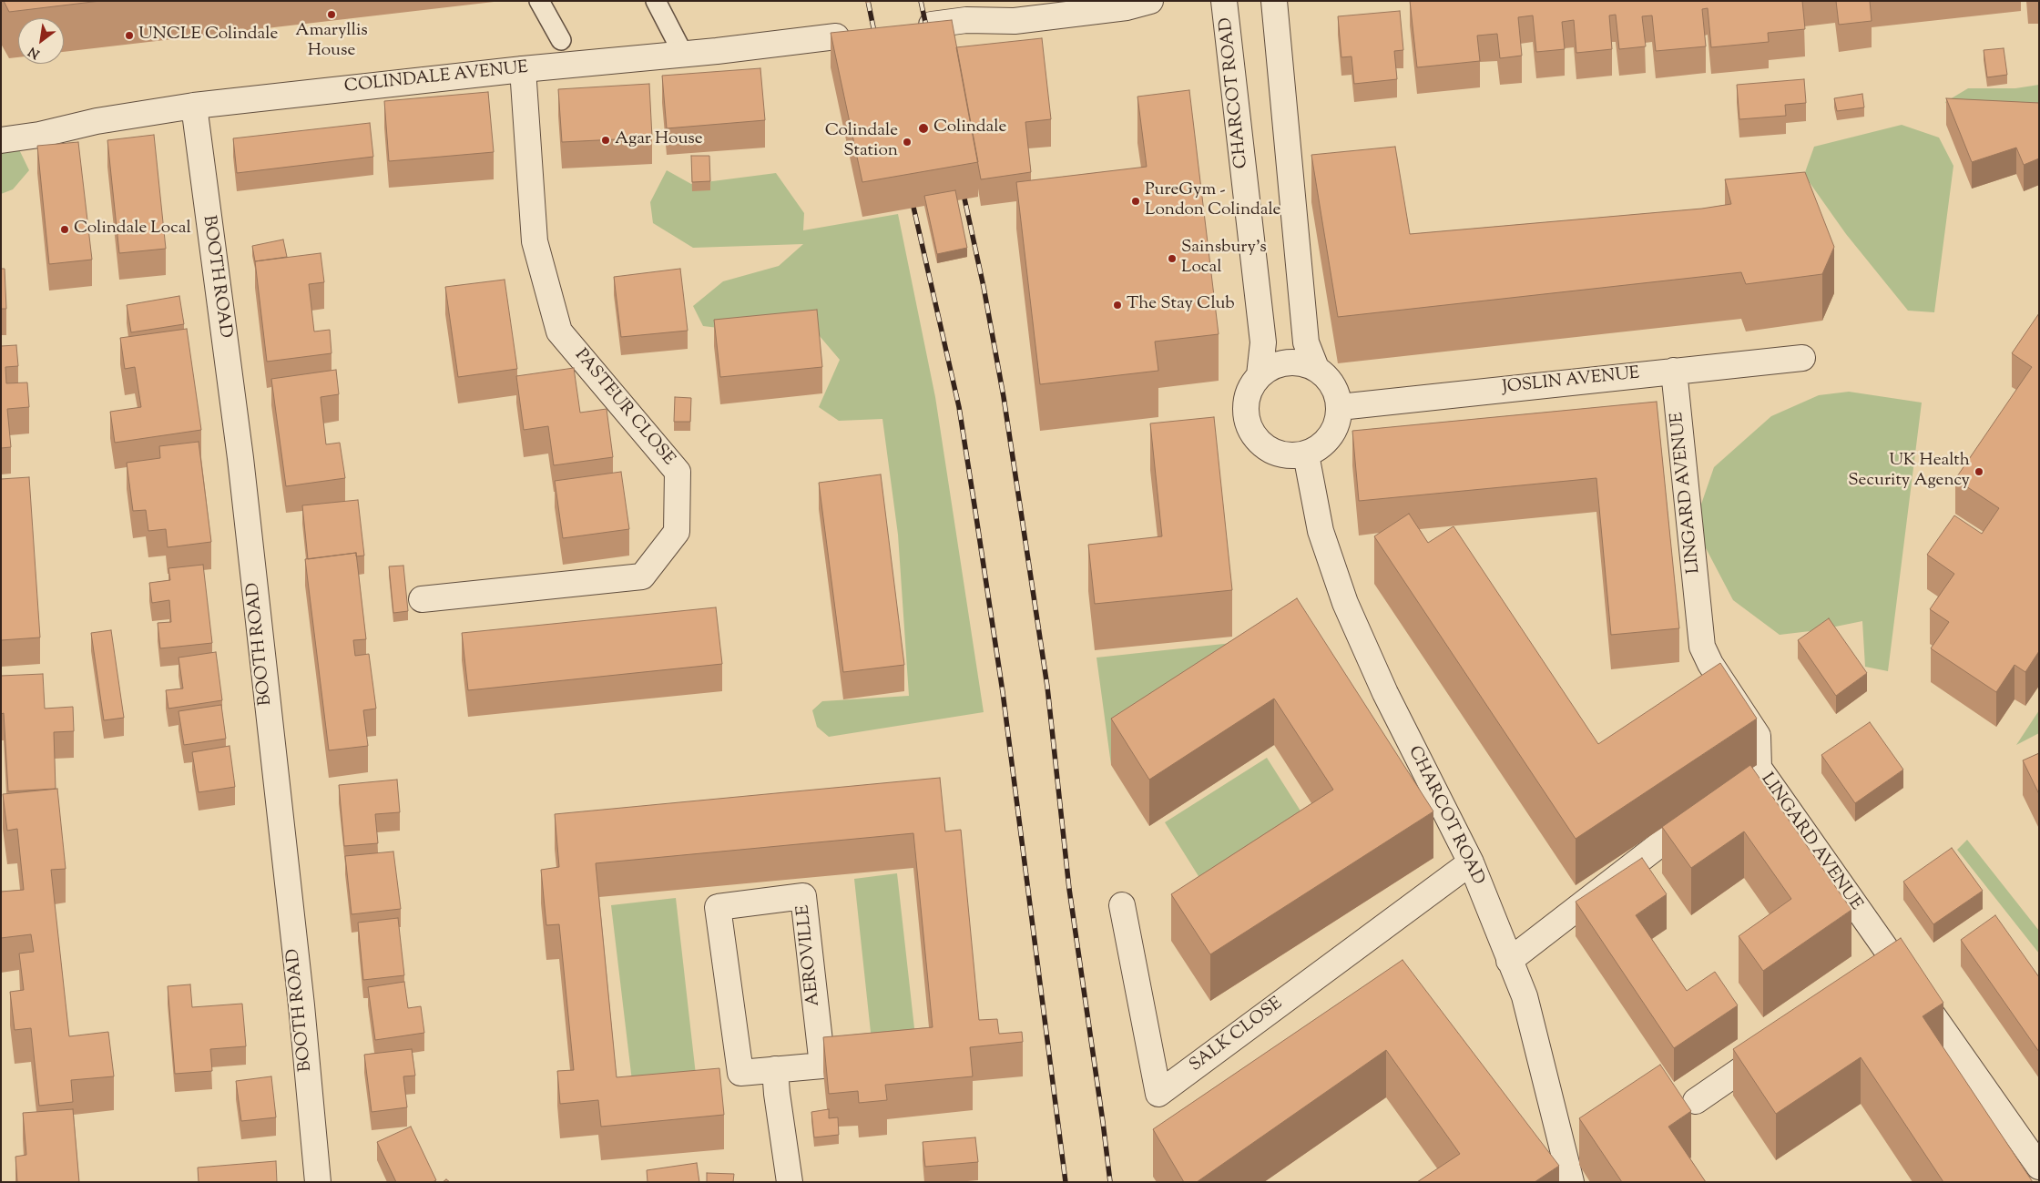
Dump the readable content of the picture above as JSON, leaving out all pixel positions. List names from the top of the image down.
{
  "streets": {
    "street": [
      "COLINDALE AVENUE",
      "CHARCOT ROAD",
      "BOOTH ROAD",
      "JOSLIN AVENUE",
      "PASTEUR CLOSE",
      "LINGARD AVENUE",
      "AEROVILLE",
      "SALK CLOSE"
    ]
  },
  "crossings": [
    ["COLINDALE AVENUE", "BOOTH ROAD"],
    ["COLINDALE AVENUE", "PASTEUR CLOSE"],
    ["CHARCOT ROAD", "JOSLIN AVENUE"],
    ["CHARCOT ROAD", "SALK CLOSE"],
    ["JOSLIN AVENUE", "LINGARD AVENUE"]
  ],
  "places": [
    "Amaryllis House",
    "UNCLE Colindale",
    "Colindale",
    "Agar House",
    "Colindale Station",
    "PureGym - London Colindale",
    "Colindale Local",
    "Sainsbury's Local",
    "The Stay Club",
    "UK Health Security Agency"
  ],
  "north": "bottom left"
}
